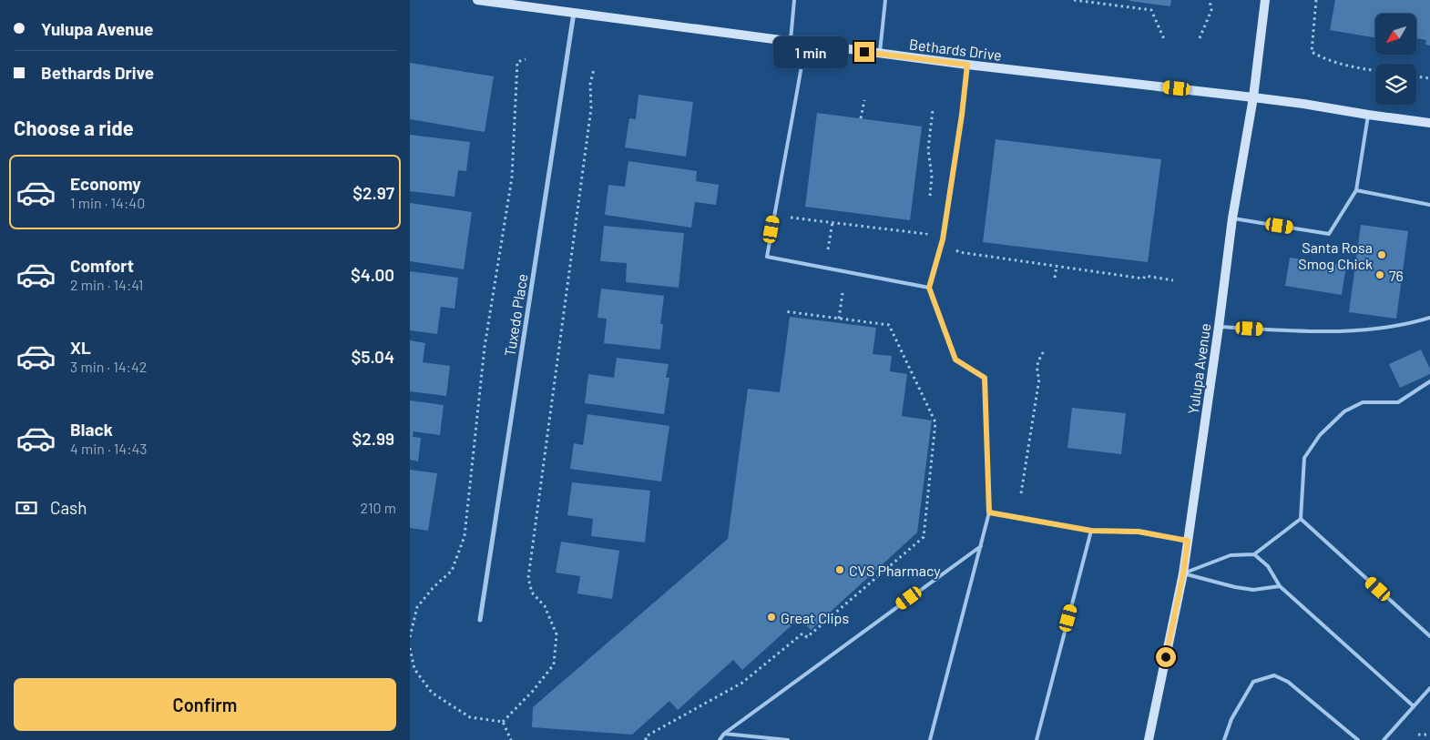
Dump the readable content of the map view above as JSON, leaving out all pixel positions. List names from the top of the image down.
{
  "streets": {
    "street": ["Bethards Drive", "Tuxedo Place", "Yulupa Avenue"]
  },
  "crossings": [
    ["Bethards Drive", "Tuxedo Place"],
    ["Bethards Drive", "Yulupa Avenue"]
  ],
  "places": [
    "Santa Rosa Smog Chick",
    "76",
    "CVS Pharmacy",
    "Great Clips"
  ],
  "north": "bottom left",
  "page": {
    "banner": ["Yulupa Avenue", "Bethards Drive"],
    "bubble": "1 min",
    "heading": "Choose a ride",
    "list": [
      {
        "name": "Economy",
        "note": "1 min · 14:40",
        "value": "$2.97"
      },
      {
        "name": "Comfort",
        "note": "2 min · 14:41",
        "value": "$4.00"
      },
      {
        "name": "XL",
        "note": "3 min · 14:42",
        "value": "$5.04"
      },
      {
        "name": "Black",
        "note": "4 min · 14:43",
        "value": "$2.99"
      }
    ],
    "pay": ["Cash", "210 m"],
    "buttons": "Confirm"
  }
}
